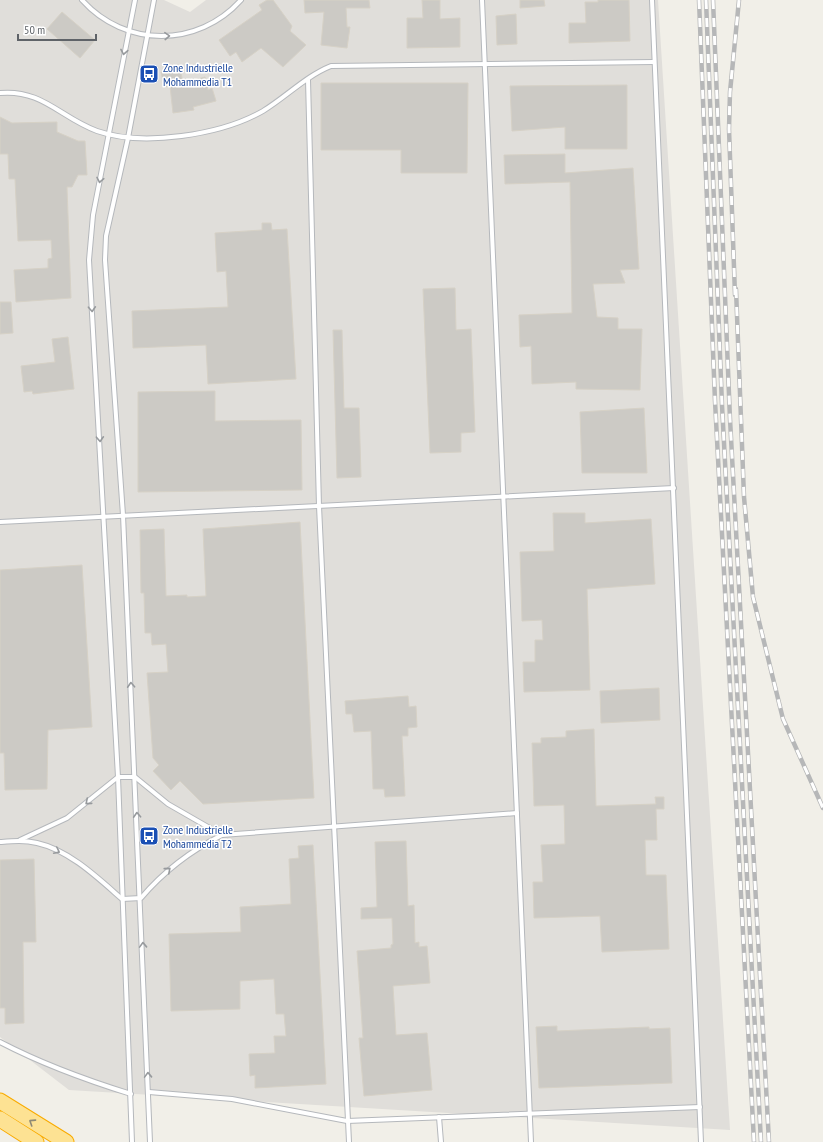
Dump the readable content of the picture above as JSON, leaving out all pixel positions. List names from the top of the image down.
{
  "places": {
    "bus stop": ["Zone Industrielle Mohammedia T1", "Zone Industrielle Mohammedia T2"]
  },
  "scale_bar": "50 m"
}
